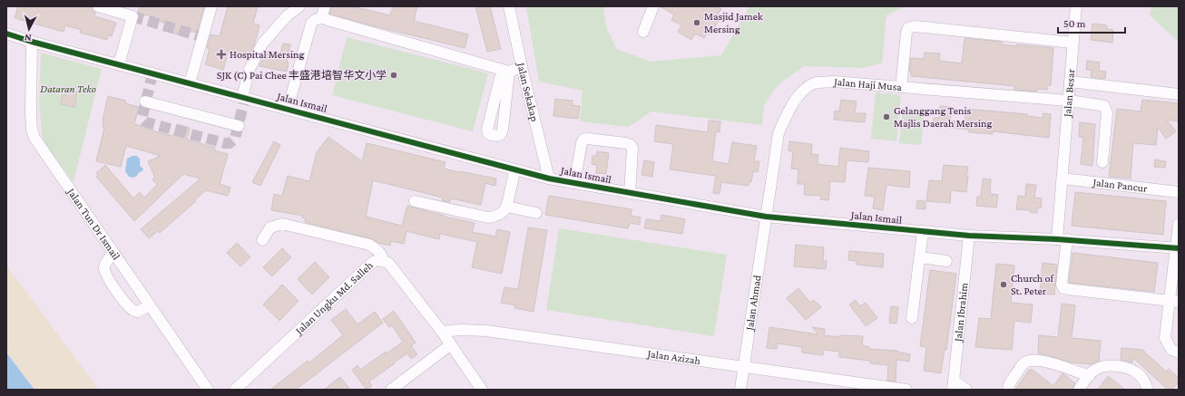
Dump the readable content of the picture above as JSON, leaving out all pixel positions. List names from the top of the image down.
{
  "streets": {
    "street": [
      "Jalan Haji Musa",
      "Jalan Sekakap",
      "Jalan Besar",
      "Jalan Ismail",
      "Jalan Pancur",
      "Jalan Tun Dr Ismail",
      "Jalan Ungku Md. Salleh",
      "Jalan Ahmad",
      "Jalan Ibrahim",
      "Jalan Azizah"
    ]
  },
  "crossings": [
    ["Jalan Haji Musa", "Jalan Besar"],
    ["Jalan Haji Musa", "Jalan Ismail"],
    ["Jalan Haji Musa", "Jalan Ahmad"],
    ["Jalan Sekakap", "Jalan Ismail"],
    ["Jalan Besar", "Jalan Ismail"],
    ["Jalan Besar", "Jalan Pancur"],
    ["Jalan Ismail", "Jalan Tun Dr Ismail"],
    ["Jalan Ismail", "Jalan Ahmad"],
    ["Jalan Ismail", "Jalan Ibrahim"],
    ["Jalan Ungku Md. Salleh", "Jalan Azizah"],
    ["Jalan Ahmad", "Jalan Azizah"]
  ],
  "parks": ["Dataran Teko"],
  "places": {
    "other": [
      "Masjid Jamek Mersing",
      "SJK (C) Pai Chee 丰盛港培智华文小学",
      "Gelanggang Tenis Majlis Daerah Mersing",
      "Church of St. Peter"
    ],
    "health": ["Hospital Mersing"]
  },
  "scale_bar": "50 m",
  "north": "bottom"
}
